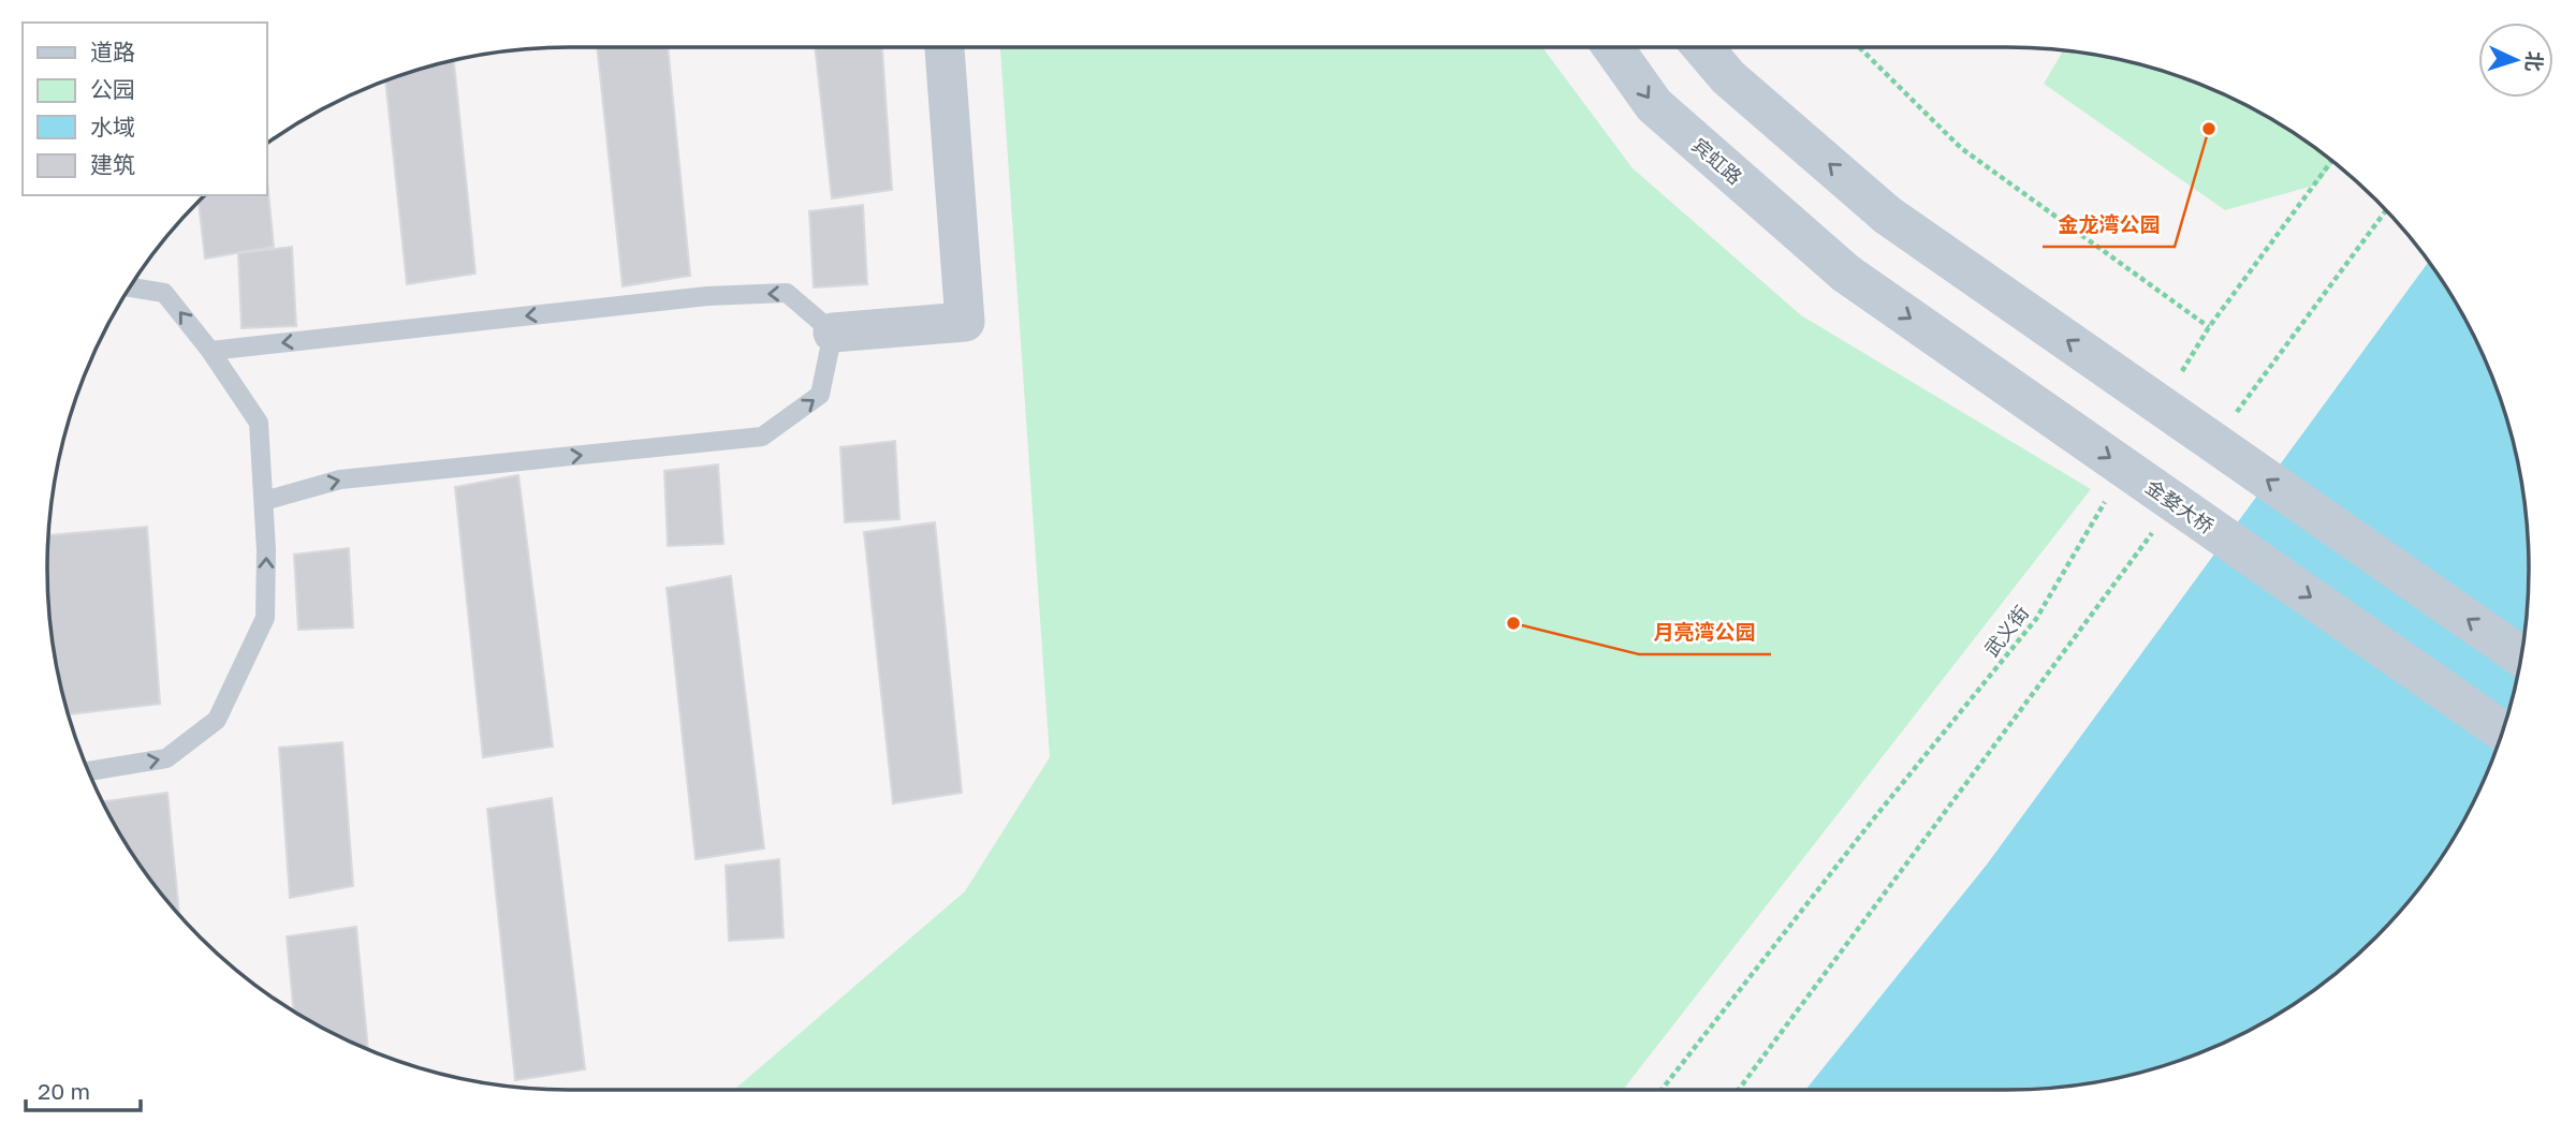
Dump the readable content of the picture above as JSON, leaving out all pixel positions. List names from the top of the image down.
{
  "streets": {
    "main road": ["宾虹路", "金婺大桥"],
    "path": ["武义街"]
  },
  "crossings": [
    ["宾虹路", "金婺大桥"]
  ],
  "places": ["金龙湾公园", "月亮湾公园"],
  "legend": [
    "道路",
    "公园",
    "水域",
    "建筑"
  ],
  "scale_bar": "20 m",
  "north": "right"
}
